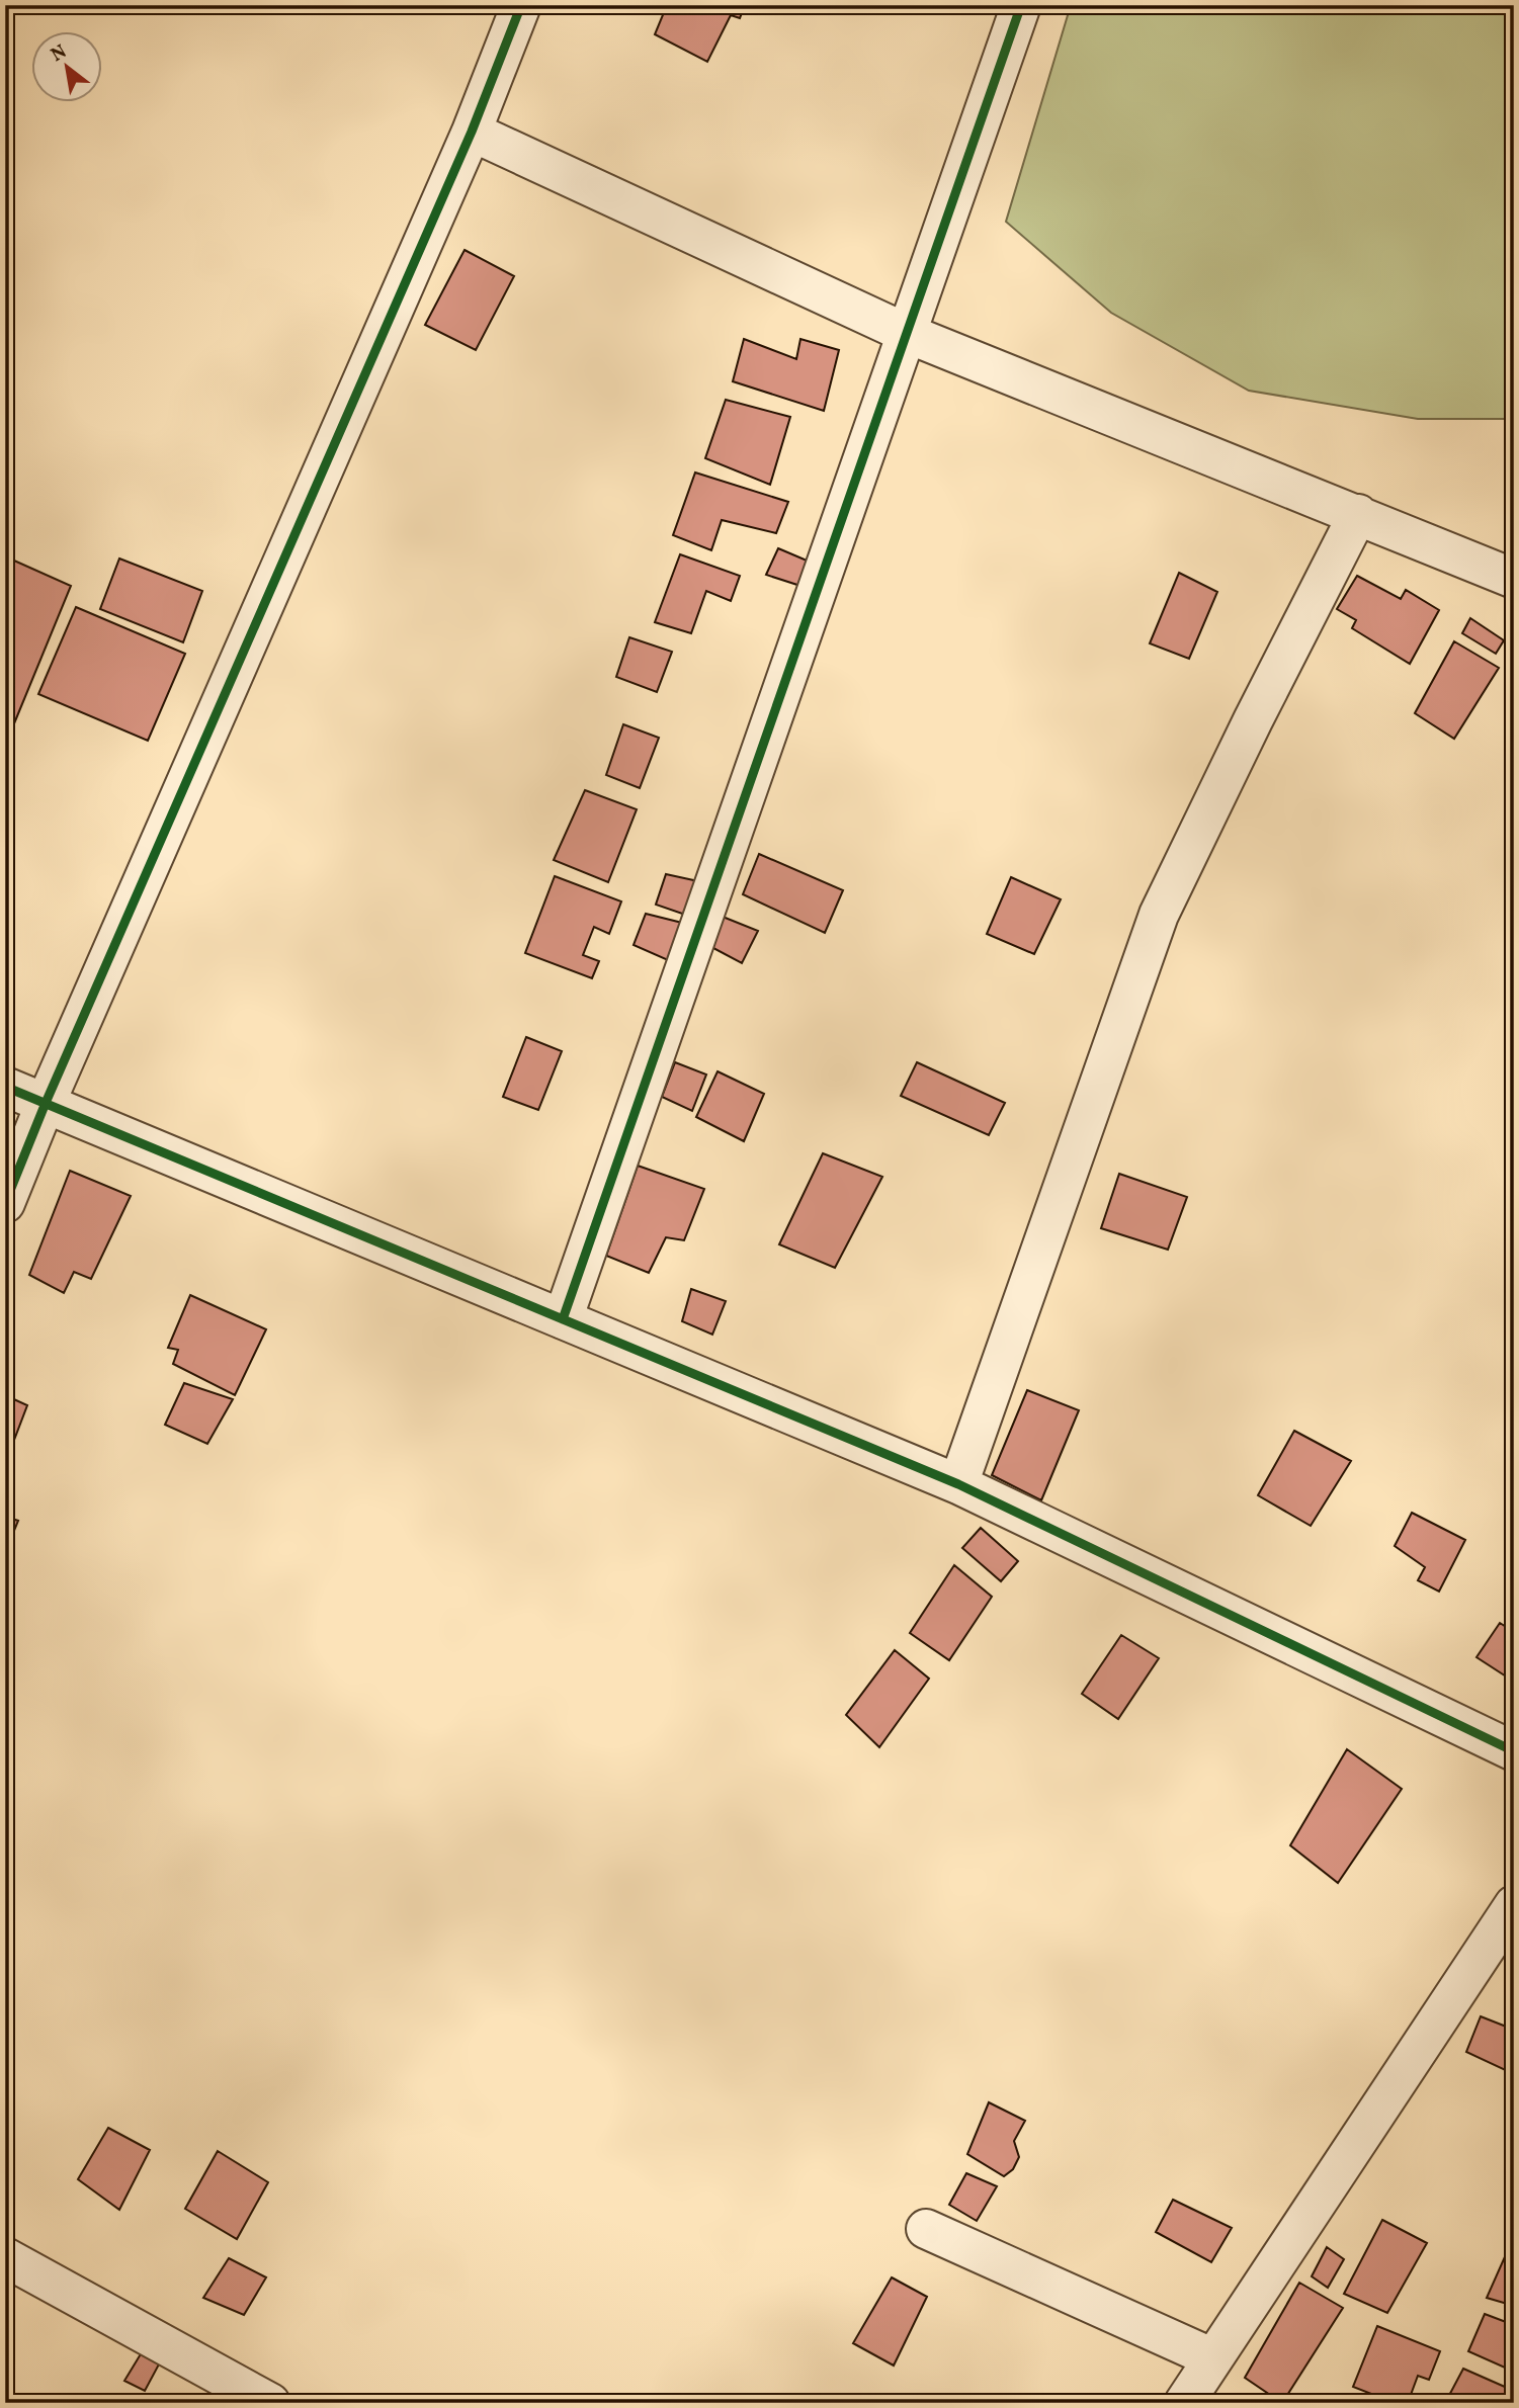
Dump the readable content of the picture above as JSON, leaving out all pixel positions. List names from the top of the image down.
{
  "north": "top left"
}
